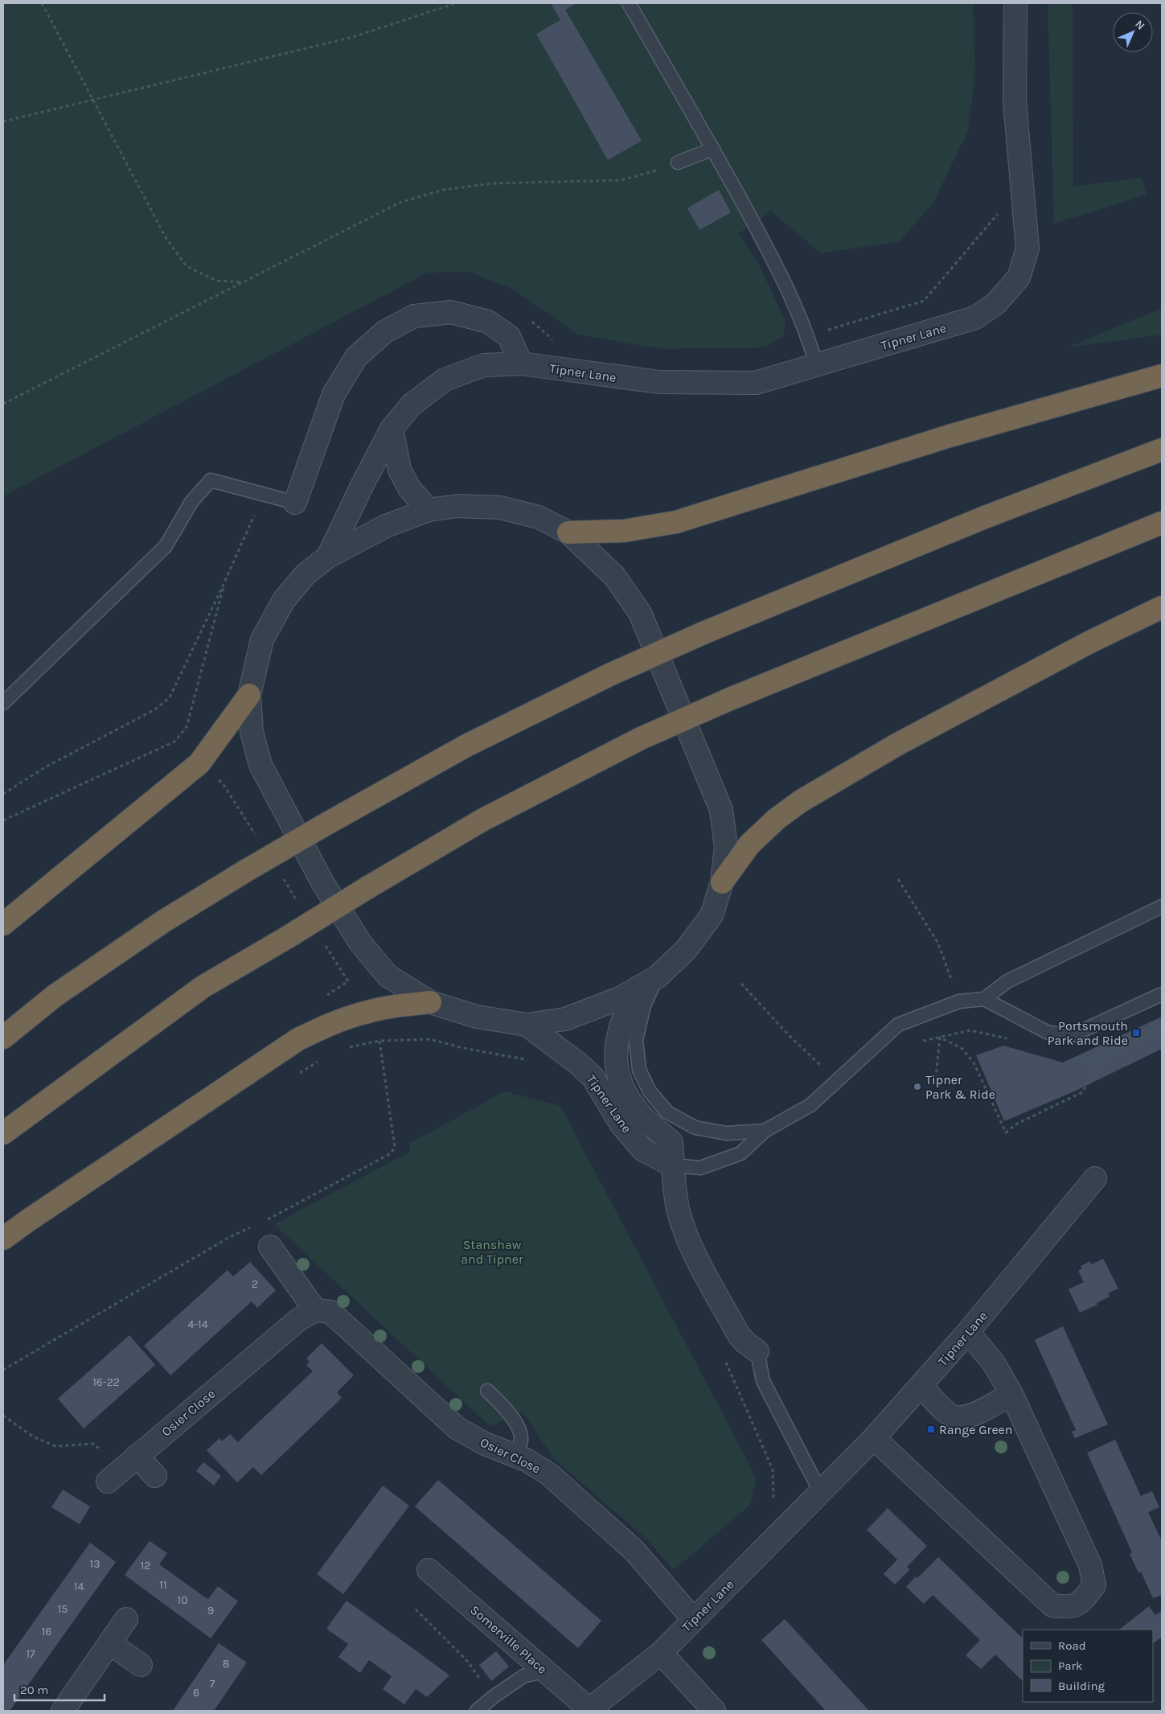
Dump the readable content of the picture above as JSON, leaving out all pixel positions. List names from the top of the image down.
{
  "streets": {
    "street": ["Tipner Lane", "Osier Close", "Somerville Place"]
  },
  "crossings": [
    ["Tipner Lane", "Osier Close"],
    ["Tipner Lane", "Somerville Place"]
  ],
  "parks": ["Stanshaw and Tipner"],
  "places": {
    "transit": ["Portsmouth Park and Ride", "Range Green"],
    "other": ["Tipner Park & Ride"]
  },
  "house_numbers": [
    "2",
    "4-14",
    "16-22",
    "13",
    "12",
    "11",
    "14",
    "10",
    "15",
    "9",
    "16",
    "17",
    "8",
    "7",
    "6"
  ],
  "legend": ["Road", "Park", "Building"],
  "scale_bar": "20 m",
  "north": "top right"
}
